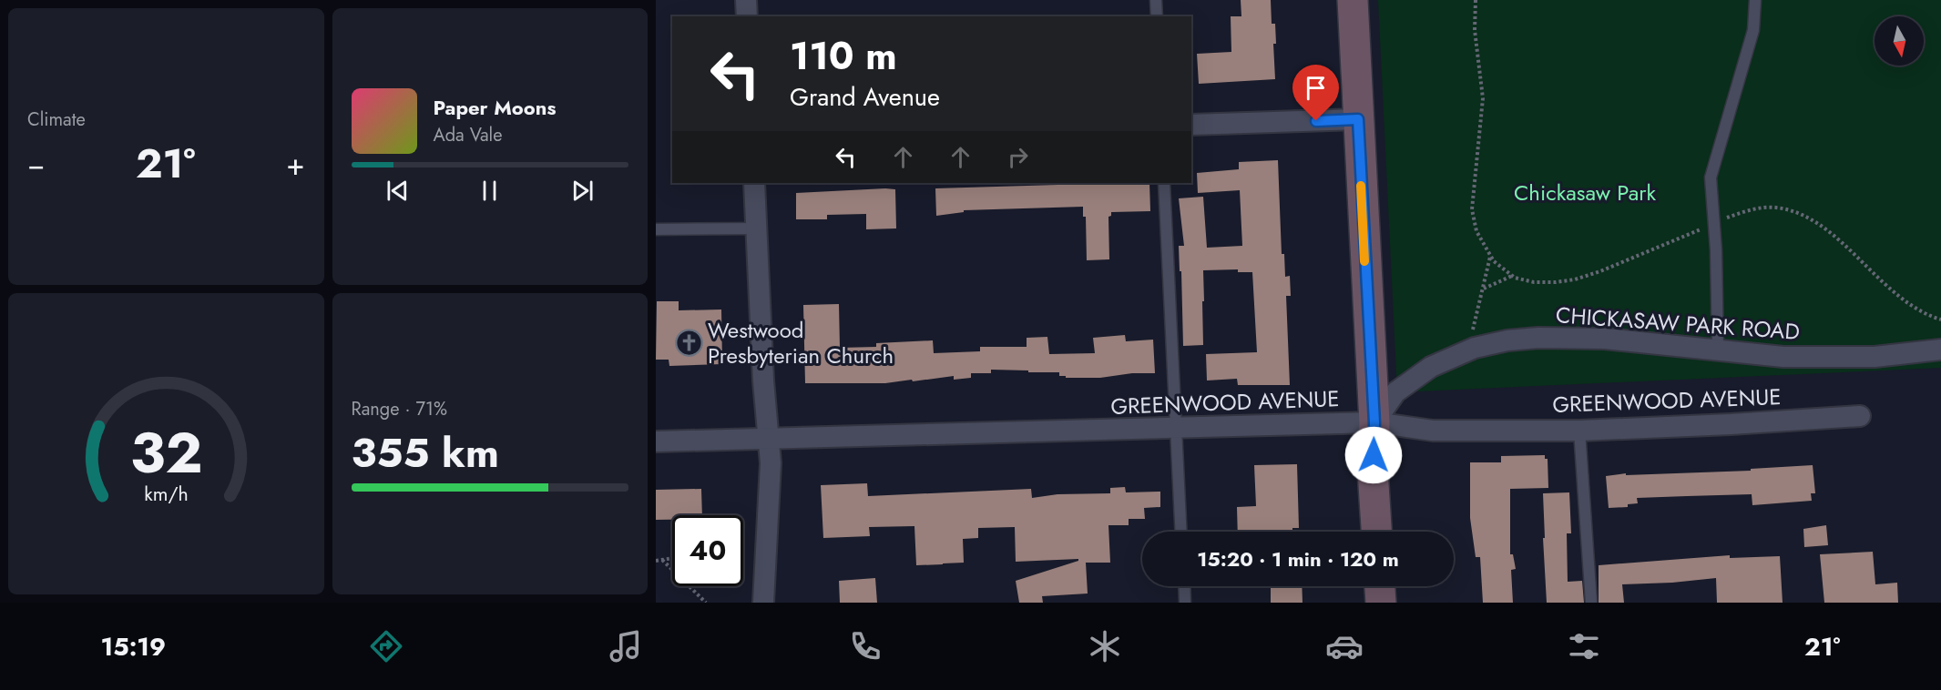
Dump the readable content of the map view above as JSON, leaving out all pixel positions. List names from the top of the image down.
{
  "streets": {
    "street": ["CHICKASAW PARK ROAD", "GREENWOOD AVENUE"]
  },
  "crossings": [
    ["CHICKASAW PARK ROAD", "GREENWOOD AVENUE"]
  ],
  "parks": ["Chickasaw Park"],
  "places": {
    "church": ["Westwood Presbyterian Church"]
  },
  "north": "bottom",
  "page": {
    "tile": [
      "Climate",
      ["Range · 71%", "355 km"]
    ],
    "turn": ["110 m", "Grand Avenue"],
    "song": ["Paper Moons", "Ada Vale"],
    "heat": ["−", "21°", "+"],
    "limit": "40",
    "trip": "15:20 · 1 min · 120 m",
    "tabs": ["15:19", "21°"],
    "gauge": ["32", "km/h"]
  }
}
